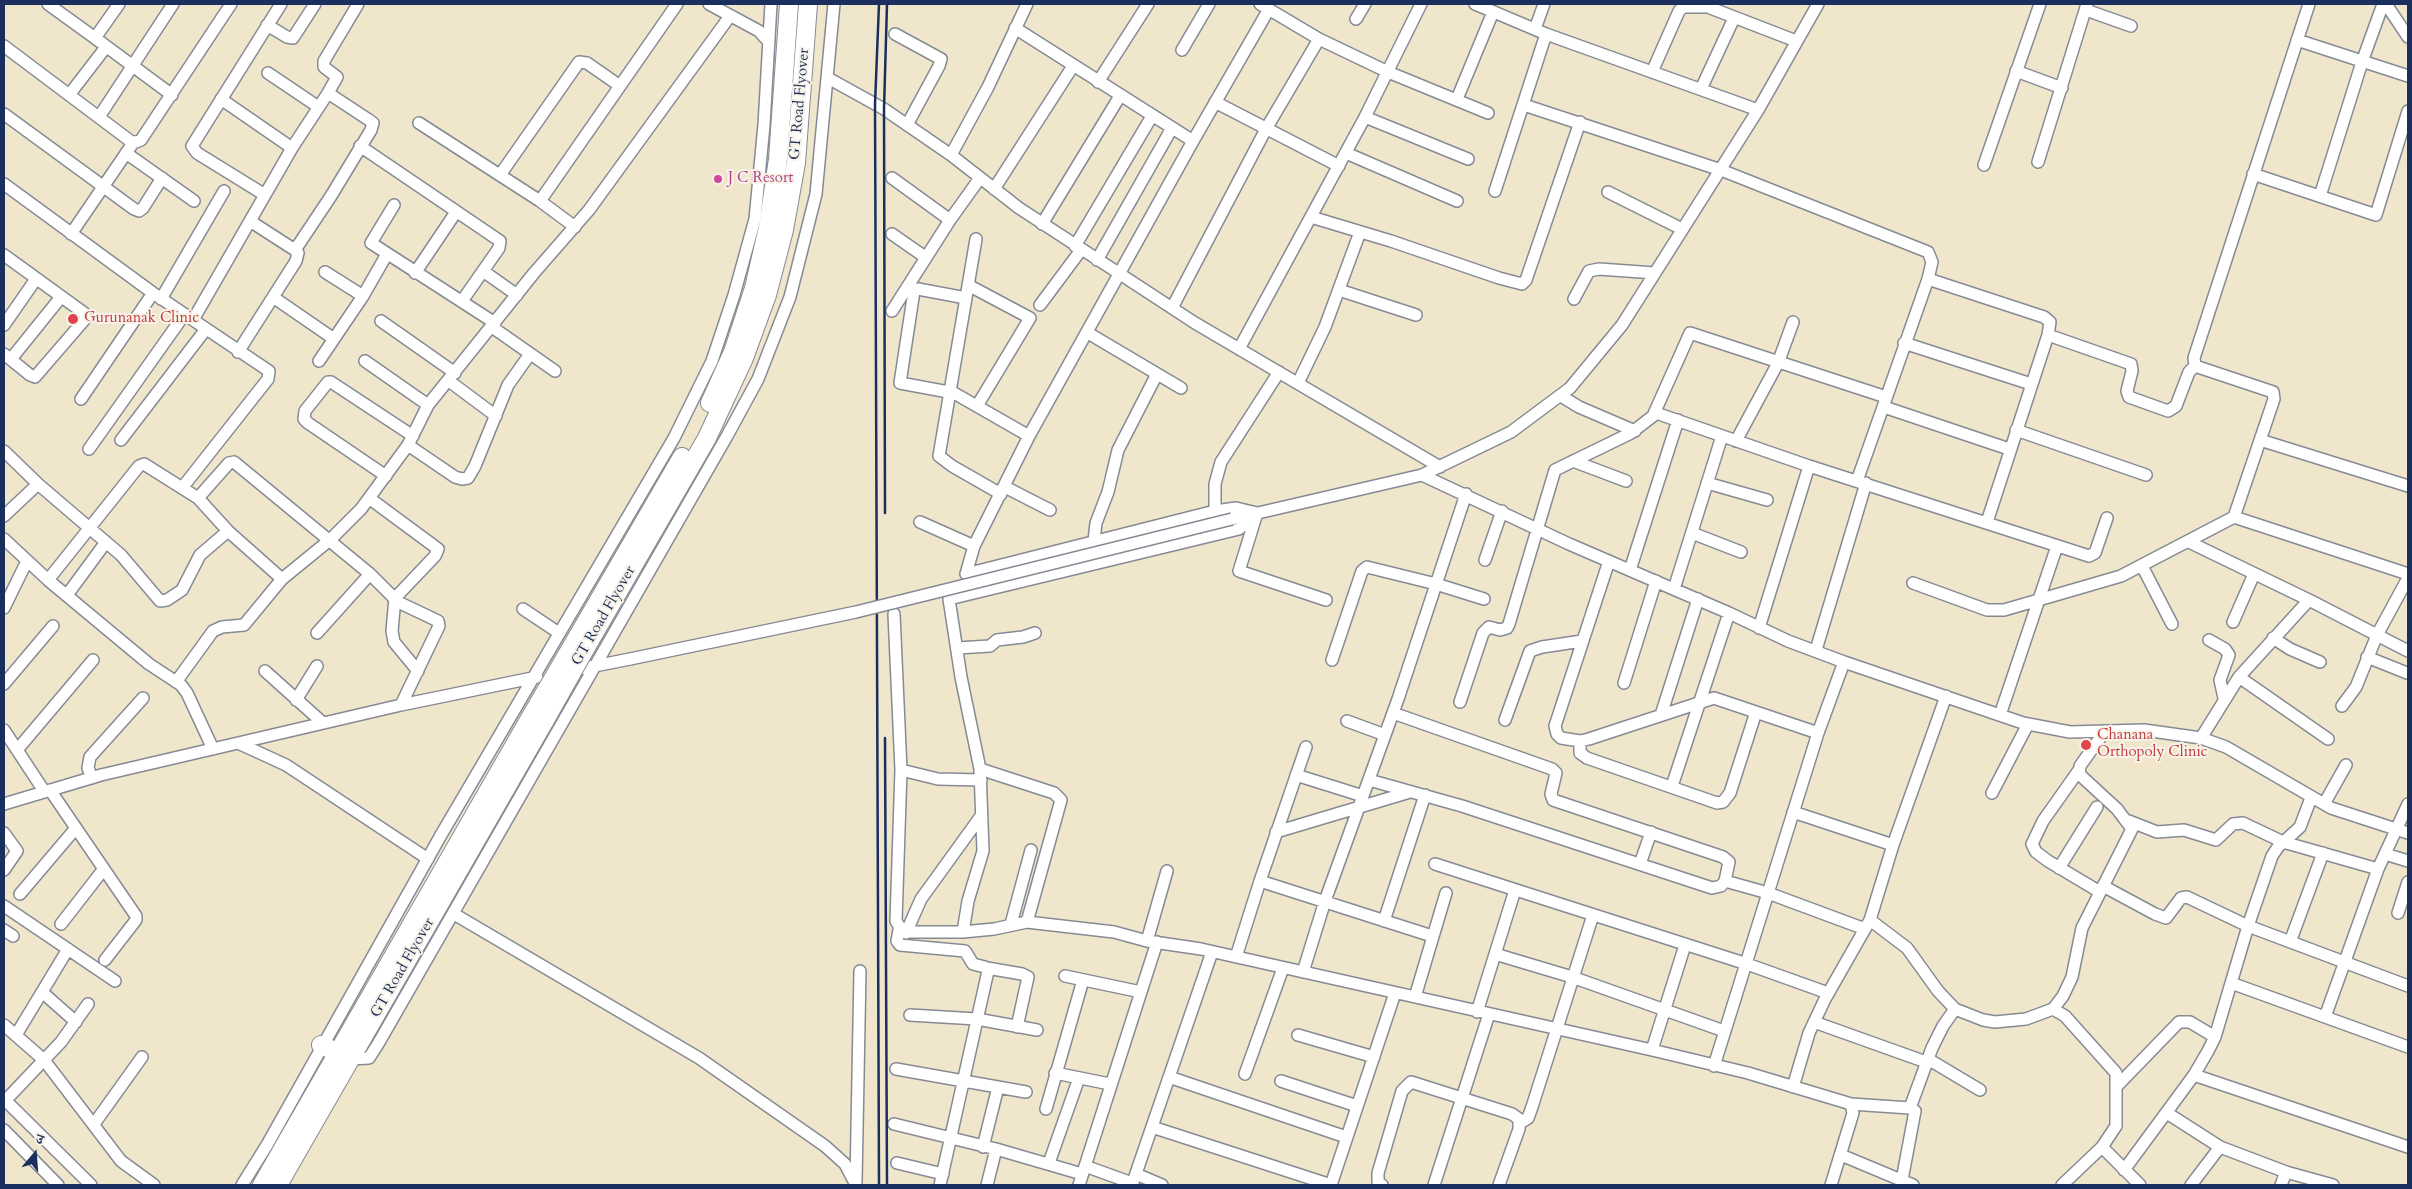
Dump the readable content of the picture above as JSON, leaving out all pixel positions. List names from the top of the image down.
{
  "streets": {
    "highway": ["GT Road Flyover"]
  },
  "places": ["J C Resort", "Gurunanak Clinic", "Chanana Orthopoly Clinic"],
  "north": "top"
}
